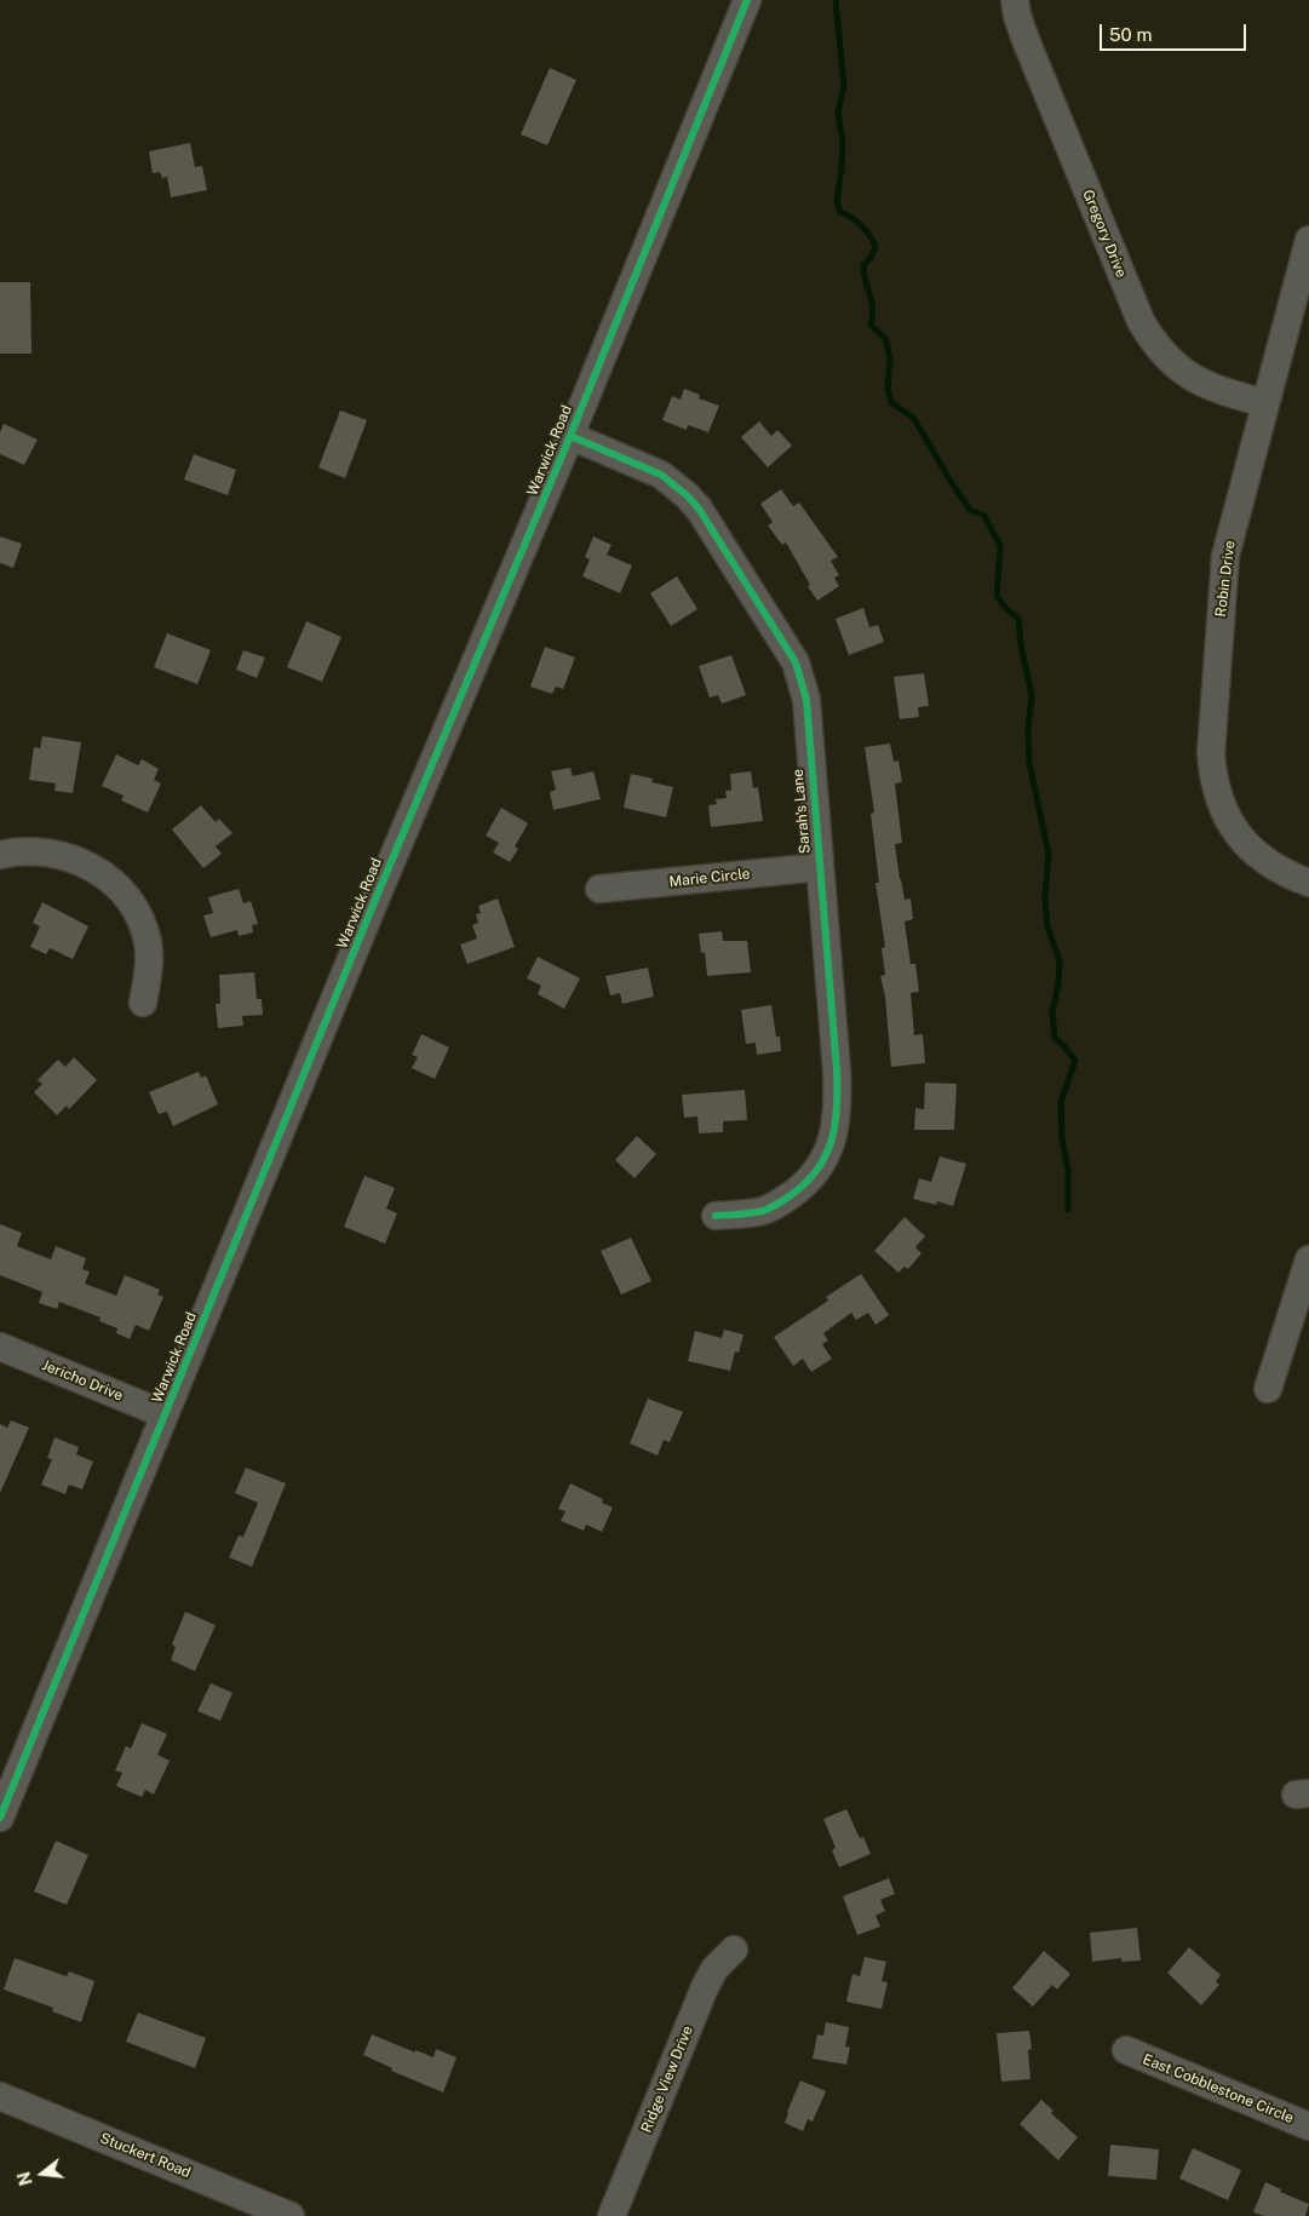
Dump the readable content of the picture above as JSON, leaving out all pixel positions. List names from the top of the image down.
{
  "streets": {
    "street": [
      "Gregory Drive",
      "Warwick Road",
      "Robin Drive",
      "Sarah's Lane",
      "Marie Circle",
      "Jericho Drive",
      "Ridge View Drive",
      "East Cobblestone Circle",
      "Stuckert Road"
    ]
  },
  "crossings": [
    ["Gregory Drive", "Robin Drive"],
    ["Warwick Road", "Sarah's Lane"],
    ["Warwick Road", "Jericho Drive"],
    ["Sarah's Lane", "Marie Circle"]
  ],
  "scale_bar": "50 m",
  "north": "left"
}
